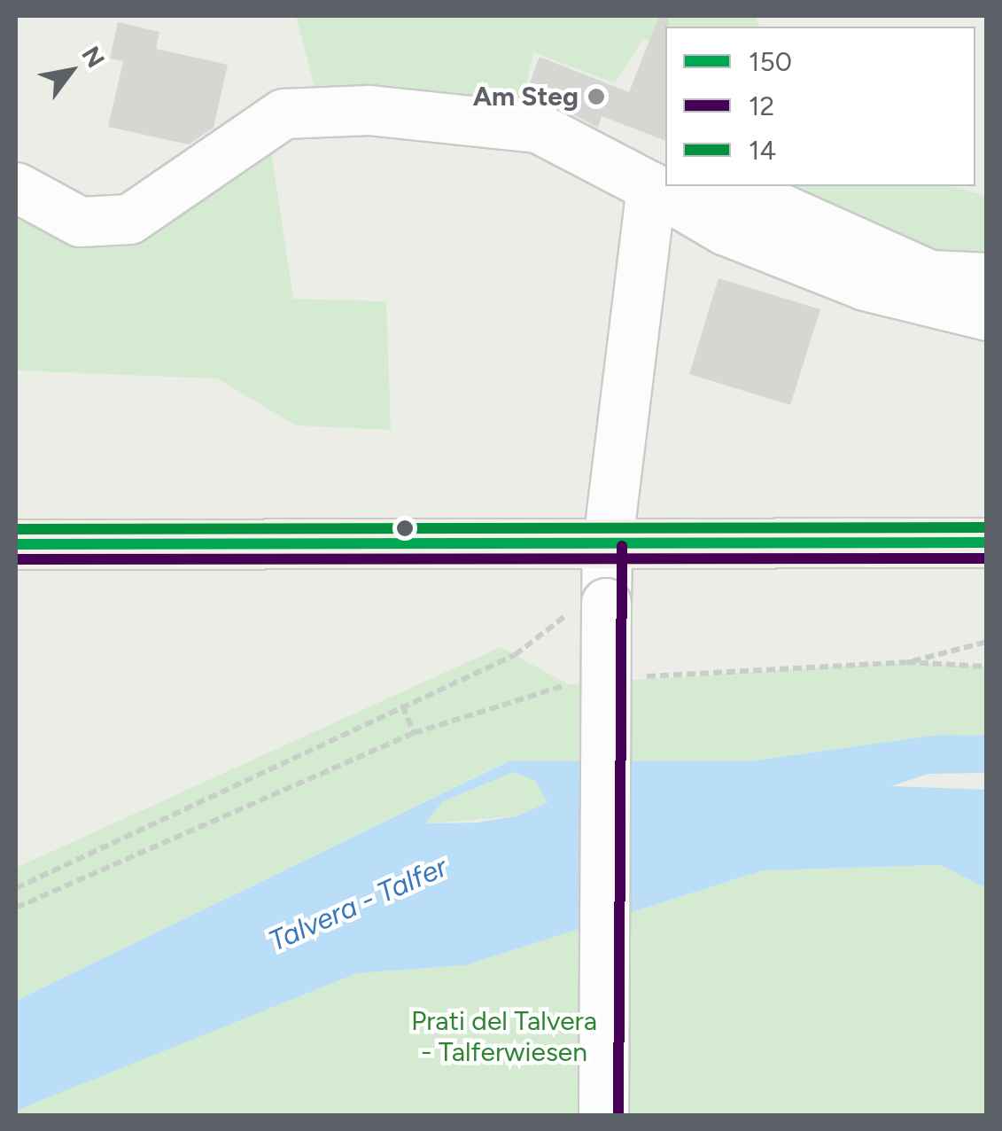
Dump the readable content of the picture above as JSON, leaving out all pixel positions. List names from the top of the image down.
{
  "water": ["Talvera - Talfer"],
  "parks": ["Prati del Talvera - Talferwiesen"],
  "places": ["Am Steg"],
  "lines": ["transit line 14", "transit line 150", "transit line 12"],
  "legend": ["150", "12", "14"],
  "north": "top right"
}
